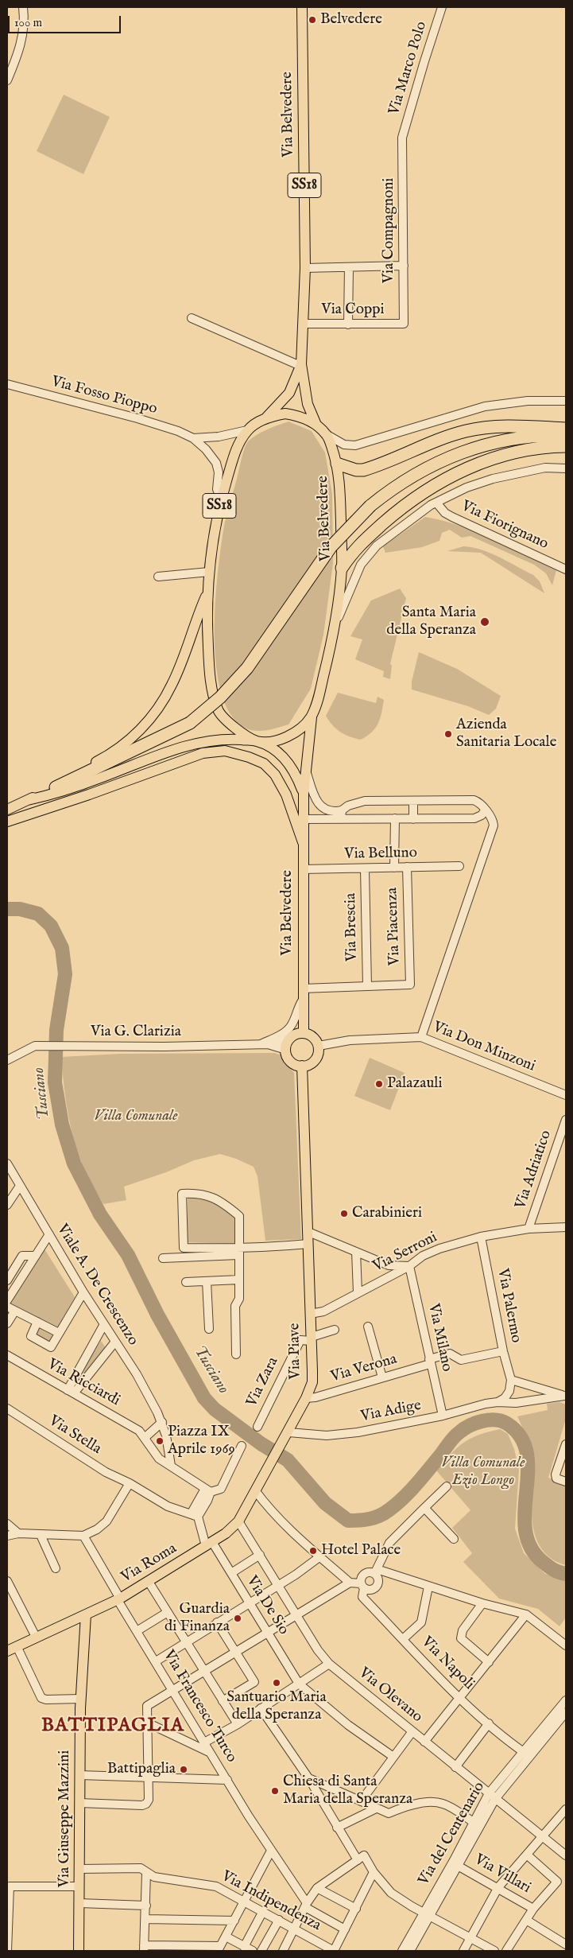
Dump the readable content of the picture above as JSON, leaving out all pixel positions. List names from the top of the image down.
{
  "streets": {
    "main road": [
      "Via Belvedere",
      "SS18",
      "Via Piave",
      "Via Roma",
      "Via Giuseppe Mazzini"
    ],
    "street": [
      "Via Marco Polo",
      "Via Compagnoni",
      "Via Coppi",
      "Via Fosso Pioppo",
      "Via Fiorignano",
      "Via Belluno",
      "Via Piacenza",
      "Via Brescia",
      "Via G. Clarizia",
      "Via Don Minzoni",
      "Via Adriatico",
      "Via Serroni",
      "Viale A. De Crescenzo",
      "Via Palermo",
      "Via Milano",
      "Via Verona",
      "Via Zara",
      "Via Ricciardi",
      "Via Adige",
      "Via Stella",
      "Via De Sio",
      "Via Napoli",
      "Via Olevano",
      "Via Francesco Turco",
      "Via del Centenario",
      "Via Villari",
      "Via Indipendenza"
    ]
  },
  "crossings": [
    ["Via Marco Polo", "Via Compagnoni"],
    ["Via Belvedere", "SS18"],
    ["Via Belvedere", "Via Coppi"],
    ["Via Belvedere", "Via Belluno"],
    ["Via Belvedere", "Via G. Clarizia"],
    ["Via Belvedere", "Via Don Minzoni"],
    ["Via Compagnoni", "Via Coppi"],
    ["Via Belluno", "Via Piacenza"],
    ["Via Belluno", "Via Brescia"],
    ["Via Piacenza", "Via Brescia"],
    ["Via G. Clarizia", "Via Don Minzoni"],
    ["Via Adriatico", "Via Serroni"],
    ["Via Serroni", "Via Palermo"],
    ["Via Serroni", "Via Milano"],
    ["Via Serroni", "Via Piave"],
    ["Via Palermo", "Via Verona"],
    ["Via Palermo", "Via Adige"],
    ["Via Milano", "Via Verona"],
    ["Via Milano", "Via Adige"],
    ["Via Piave", "Via Verona"],
    ["Via Piave", "Via Zara"],
    ["Via Piave", "Via Adige"],
    ["Via Piave", "Via Roma"],
    ["Via Stella", "Via De Sio"],
    ["Via Roma", "Via De Sio"],
    ["Via Roma", "Via Olevano"],
    ["Via Roma", "Via Francesco Turco"],
    ["Via Roma", "Via Giuseppe Mazzini"],
    ["Via Napoli", "Via del Centenario"],
    ["Via Olevano", "Via del Centenario"],
    ["Via Giuseppe Mazzini", "Via Indipendenza"],
    ["Via del Centenario", "Via Villari"]
  ],
  "districts": ["BATTIPAGLIA"],
  "water": ["Tusciano"],
  "parks": ["Villa Comunale", "Villa Comunale Ezio Longo"],
  "places": [
    "Belvedere",
    "Santa Maria della Speranza",
    "Azienda Sanitaria Locale",
    "Palazauli",
    "Carabinieri",
    "Piazza IX Aprile 1969",
    "Hotel Palace",
    "Guardia di Finanza",
    "Santuario Maria della Speranza",
    "Battipaglia",
    "Chiesa di Santa Maria della Speranza"
  ],
  "scale_bar": "100 m"
}
